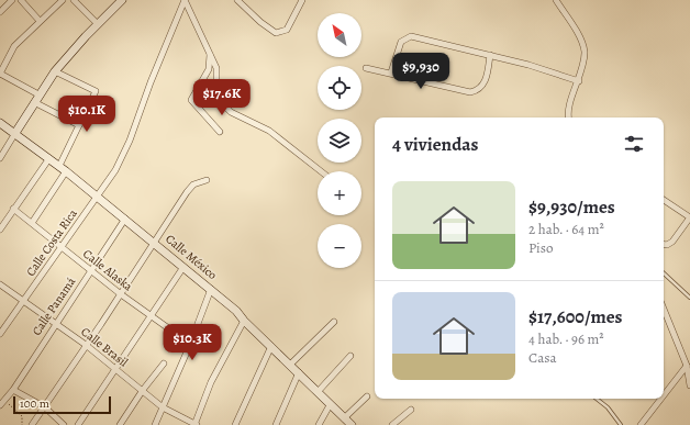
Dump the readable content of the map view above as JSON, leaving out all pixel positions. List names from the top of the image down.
{
  "streets": {
    "street": [
      "Calle Costa Rica",
      "Calle México",
      "Calle Alaska",
      "Calle Panamá",
      "Calle Brasil"
    ]
  },
  "crossings": [
    ["Calle Costa Rica", "Calle México"],
    ["Calle Costa Rica", "Calle Alaska"],
    ["Calle Costa Rica", "Calle Brasil"],
    ["Calle México", "Calle Panamá"],
    ["Calle Alaska", "Calle Panamá"],
    ["Calle Panamá", "Calle Brasil"]
  ],
  "scale_bar": "100 m",
  "north": "top left",
  "page": {
    "map_buttons": ["+", "−"],
    "price": [
      "$9,930",
      "$17.6K",
      "$10.1K",
      "$10.3K"
    ],
    "heading": "4 viviendas",
    "list": [
      {
        "name": "$9,930/mes",
        "note": "2 hab. · 64 m² · Piso"
      },
      {
        "name": "$17,600/mes",
        "note": "4 hab. · 96 m² · Casa"
      }
    ],
    "scale": "100 m"
  }
}
